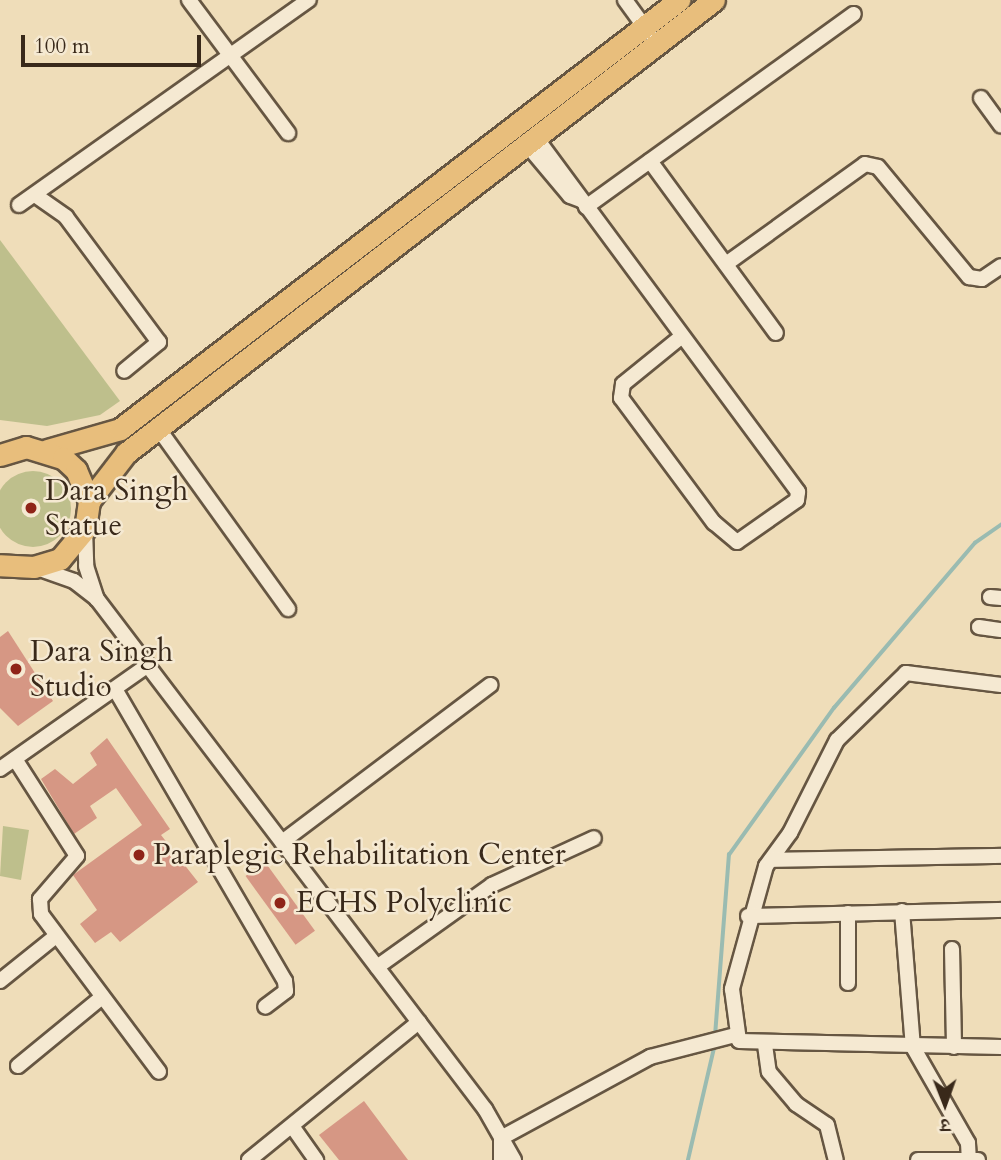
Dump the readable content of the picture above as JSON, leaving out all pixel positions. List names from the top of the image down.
{
  "places": [
    "Dara Singh Statue",
    "Dara Singh Studio",
    "Paraplegic Rehabilitation Center",
    "ECHS Polyclinic"
  ],
  "scale_bar": "100 m",
  "north": "bottom"
}
